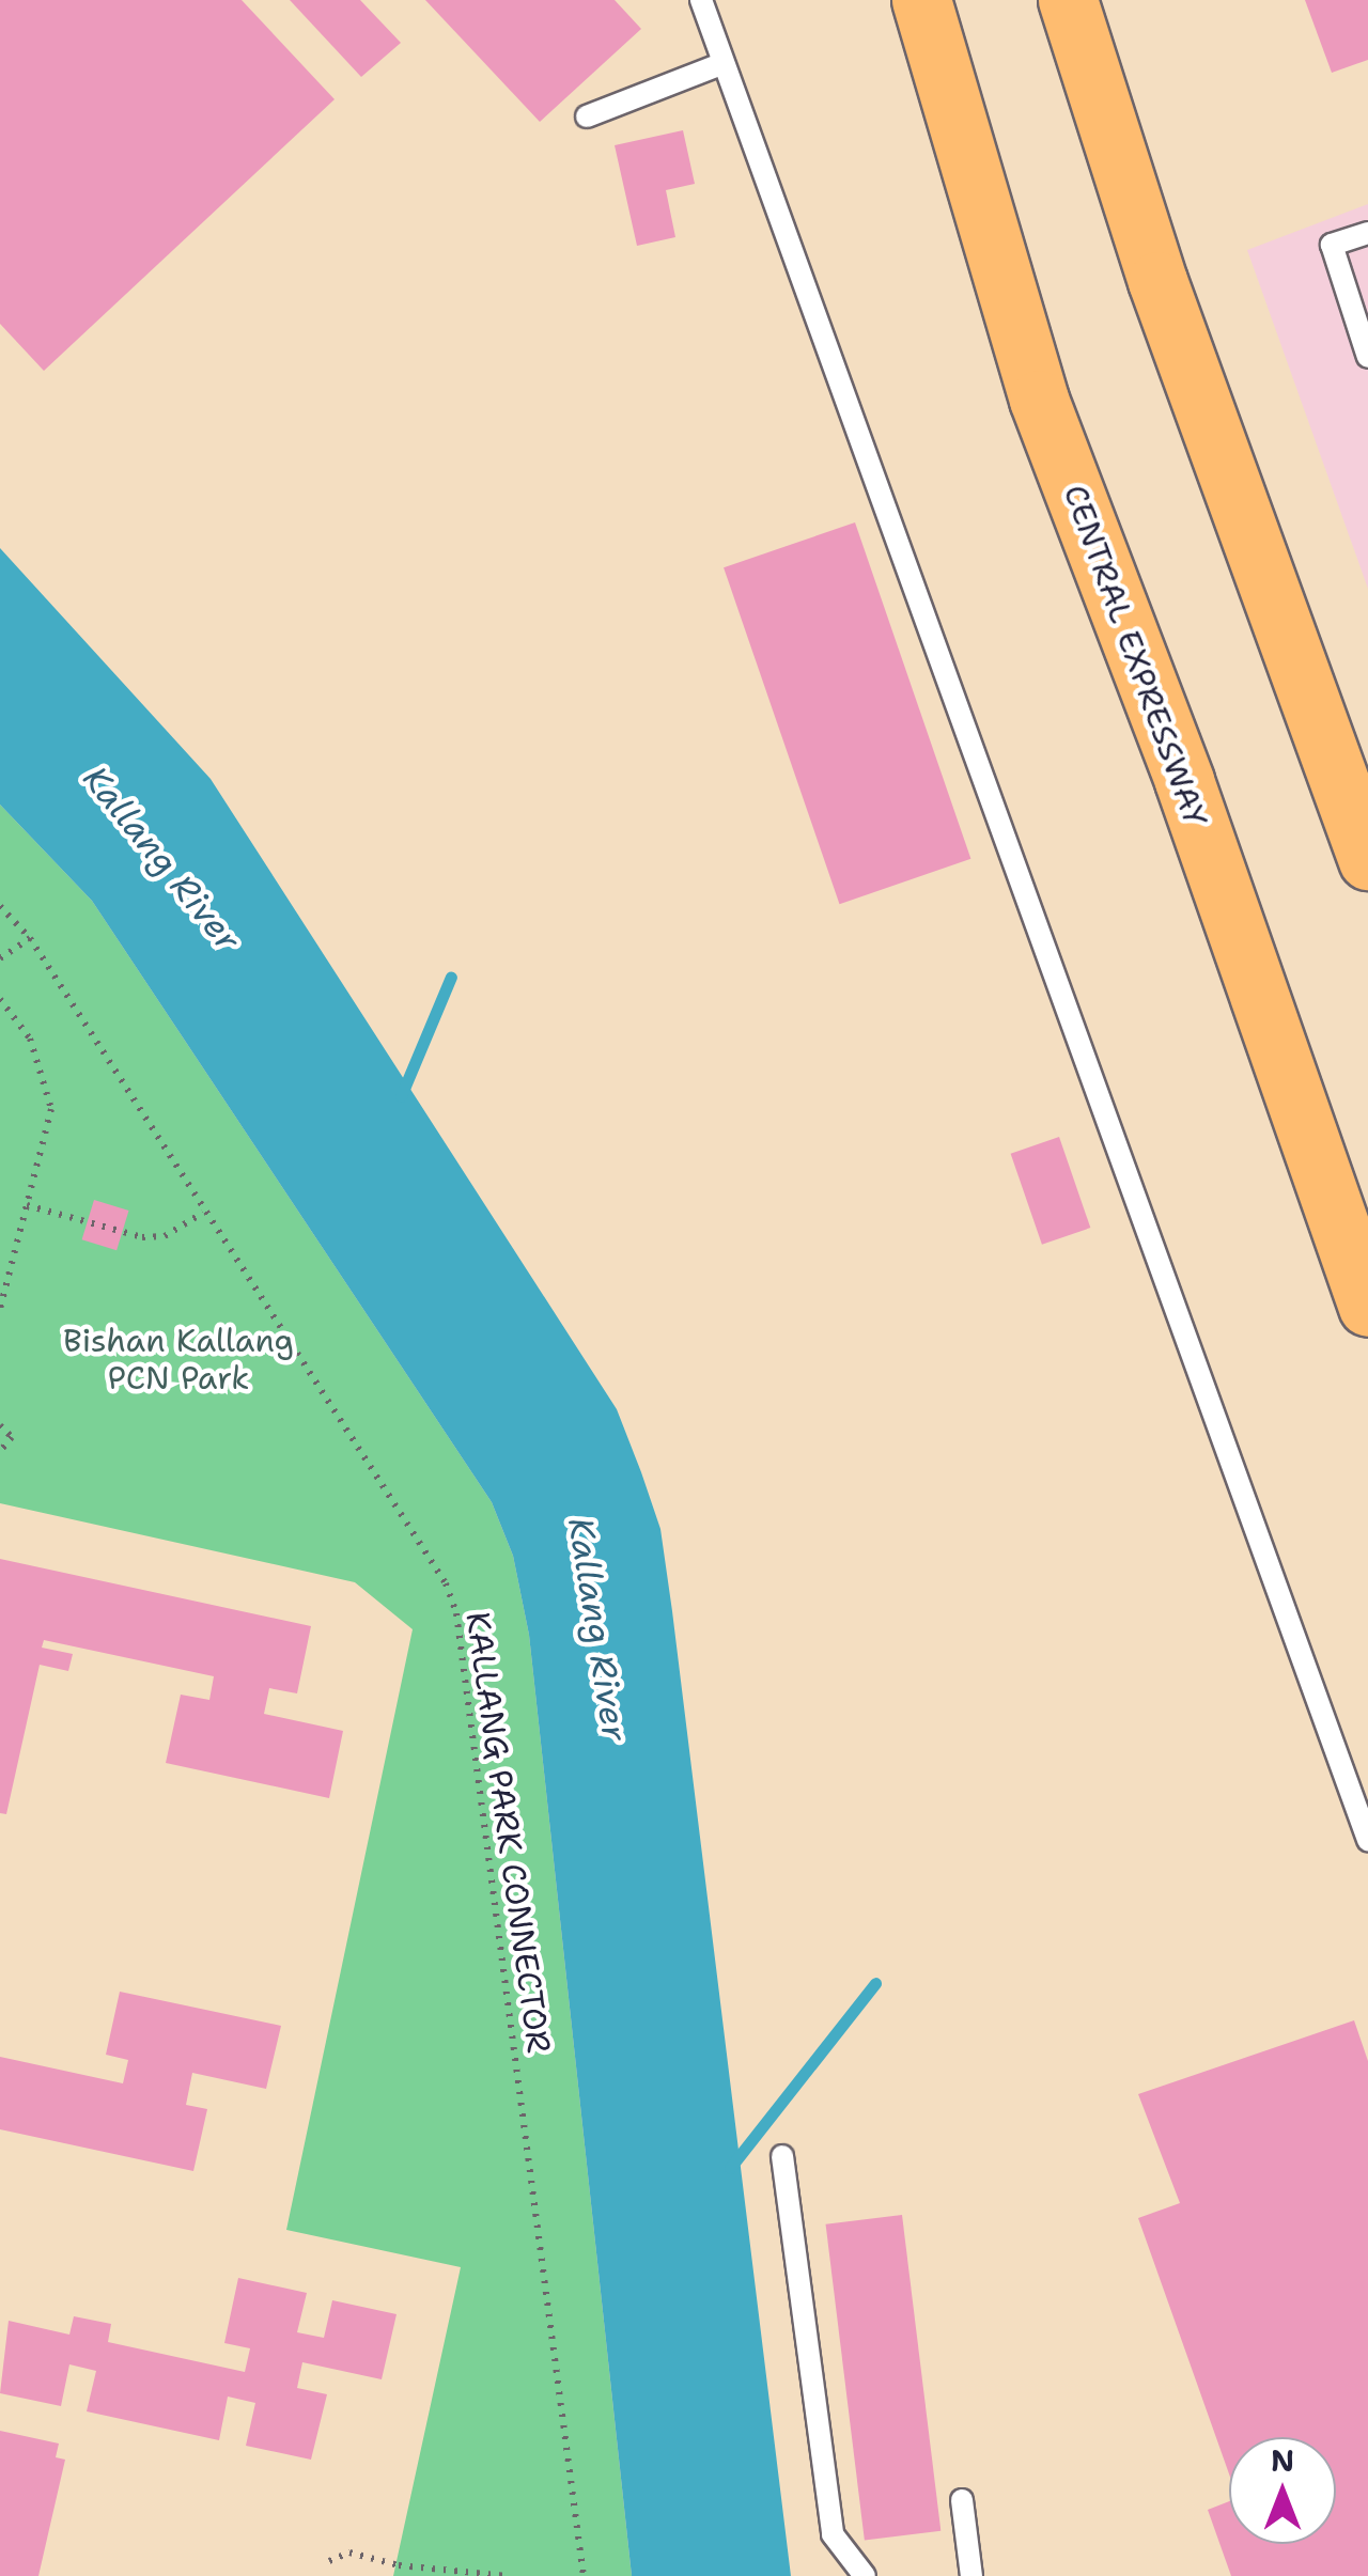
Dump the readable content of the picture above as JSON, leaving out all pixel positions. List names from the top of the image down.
{
  "streets": {
    "highway": ["CENTRAL EXPRESSWAY"],
    "path": ["KALLANG PARK CONNECTOR"]
  },
  "water": ["Kallang River"],
  "parks": ["Bishan Kallang PCN Park"],
  "north": "top"
}
